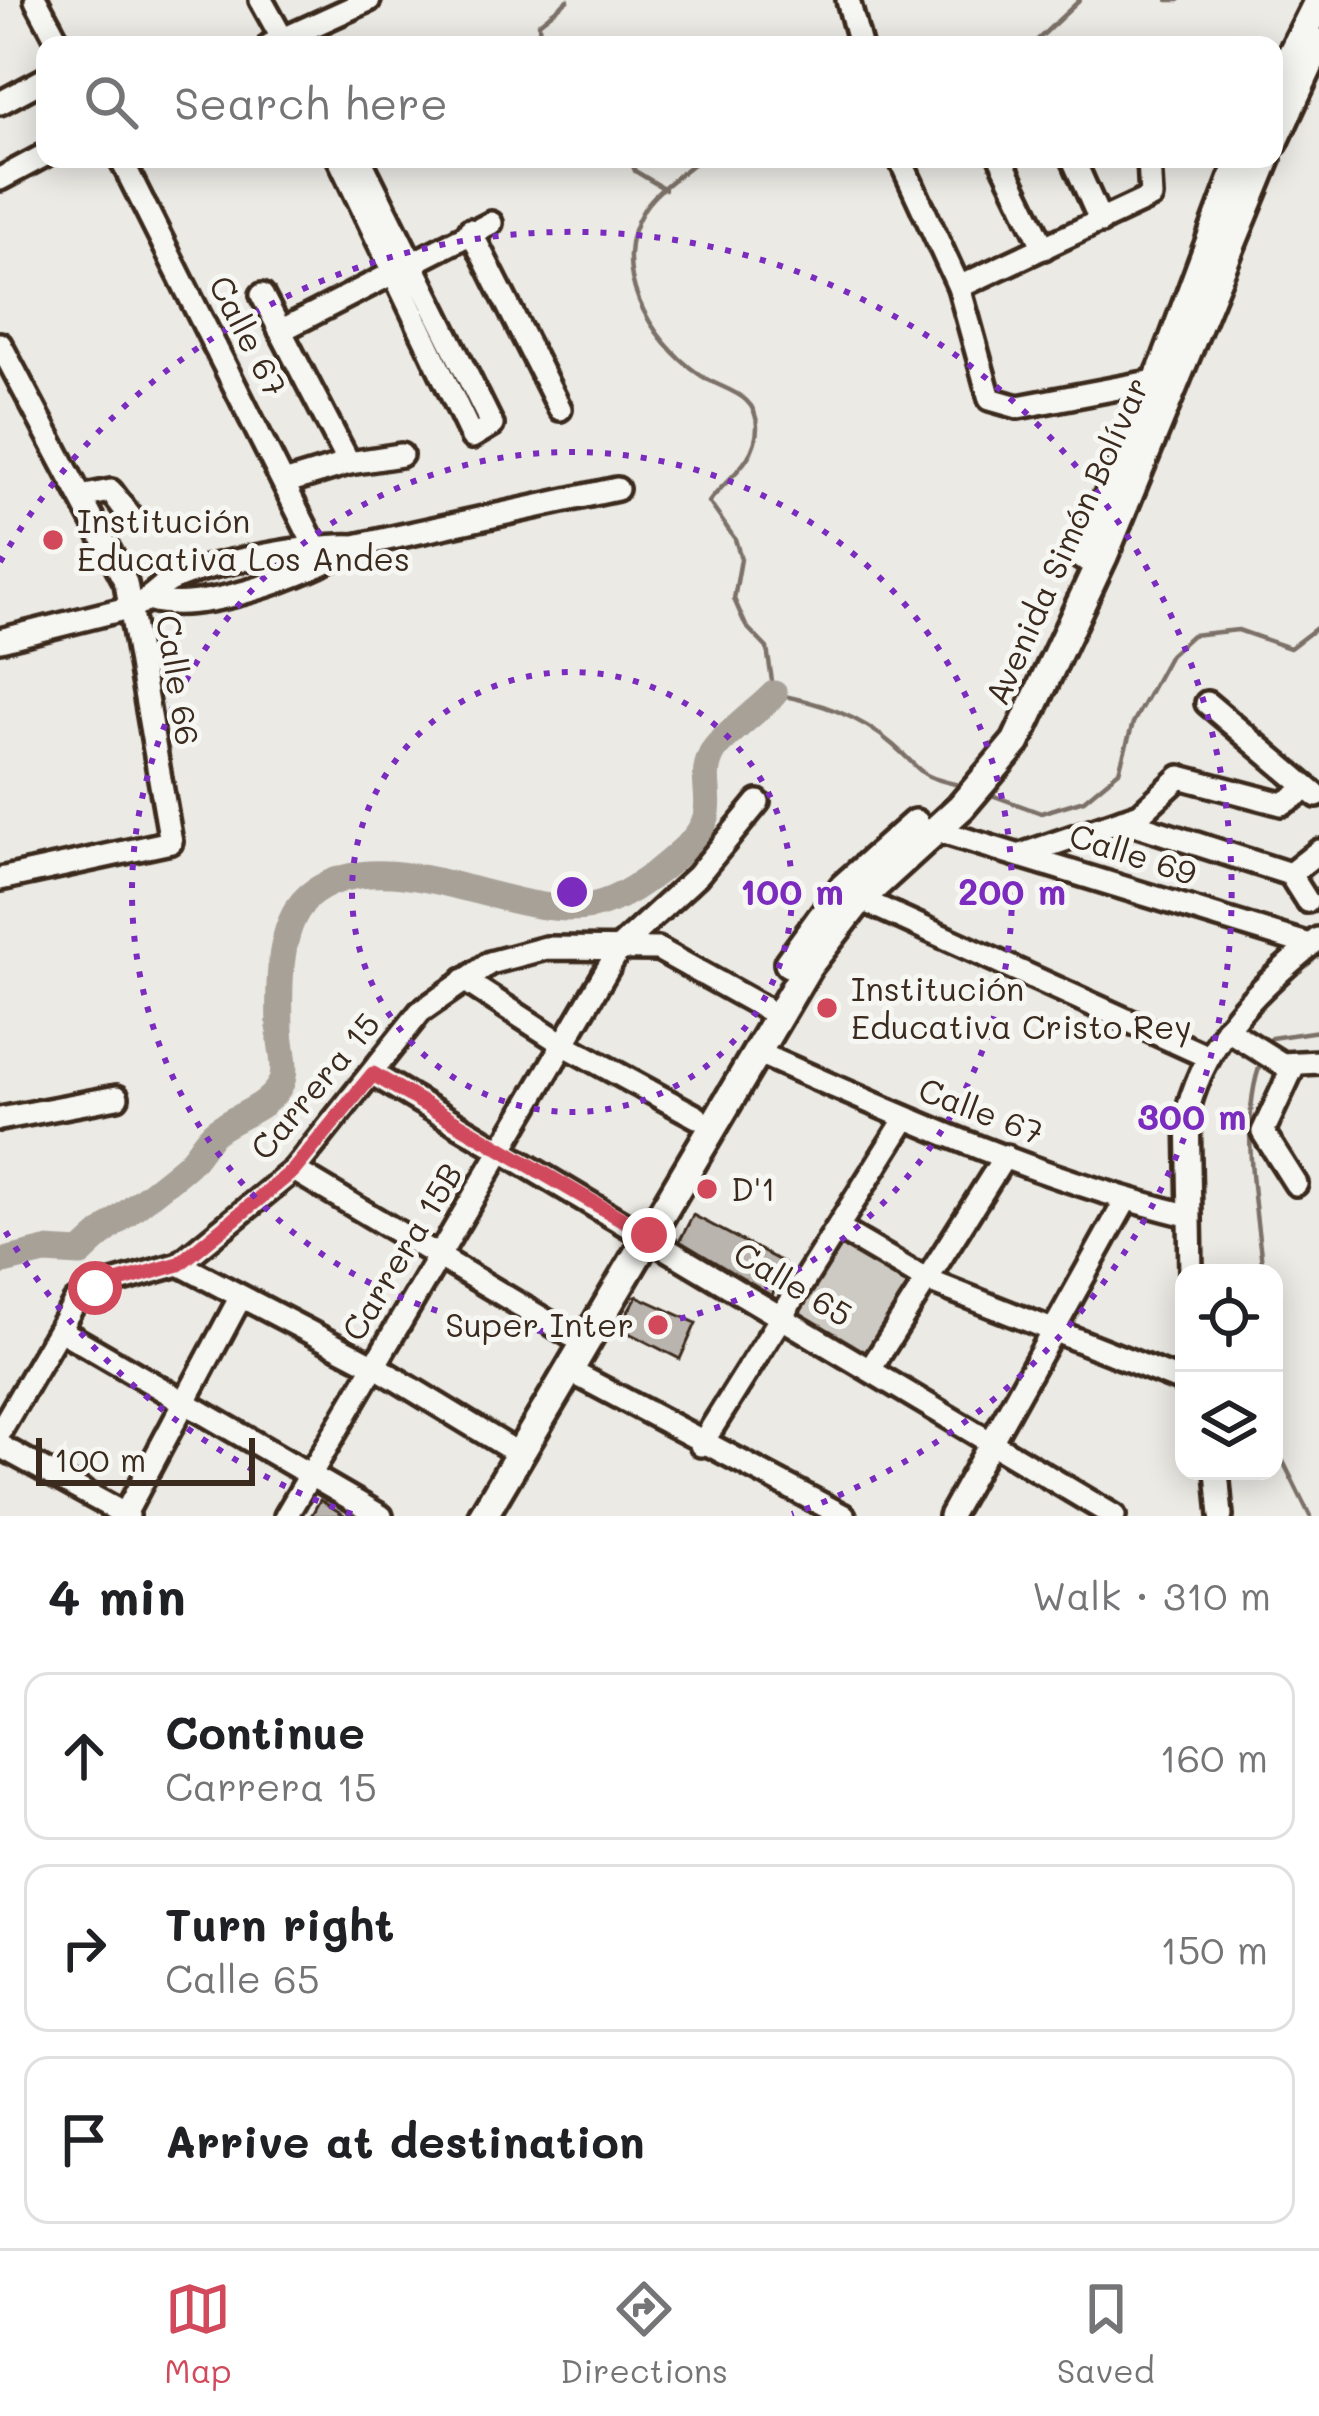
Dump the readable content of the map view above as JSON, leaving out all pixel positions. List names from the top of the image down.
{
  "streets": {
    "main road": ["Avenida Simón Bolívar"],
    "street": [
      "Calle 67",
      "Calle 66",
      "Calle 69",
      "Carrera 15",
      "Carrera 15B",
      "Calle 65"
    ]
  },
  "crossings": [
    ["Calle 67", "Avenida Simón Bolívar"],
    ["Avenida Simón Bolívar", "Calle 69"],
    ["Avenida Simón Bolívar", "Calle 65"],
    ["Carrera 15", "Carrera 15B"],
    ["Carrera 15", "Calle 65"],
    ["Carrera 15B", "Calle 65"]
  ],
  "places": [
    "Institución Educativa Los Andes",
    "Institución Educativa Cristo Rey",
    "D'1",
    "Super Inter"
  ],
  "scale_bar": "100 m",
  "page": {
    "search": "Search here",
    "scale": "100 m",
    "heading": ["4 min", "Walk · 310 m"],
    "list": [
      ["Continue", "Carrera 15", "160 m"],
      ["Turn right", "Calle 65", "150 m"],
      "Arrive at destination"
    ],
    "nav": ["Map", "Directions", "Saved"]
  },
  "rings": ["100 m", "200 m", "300 m"]
}
